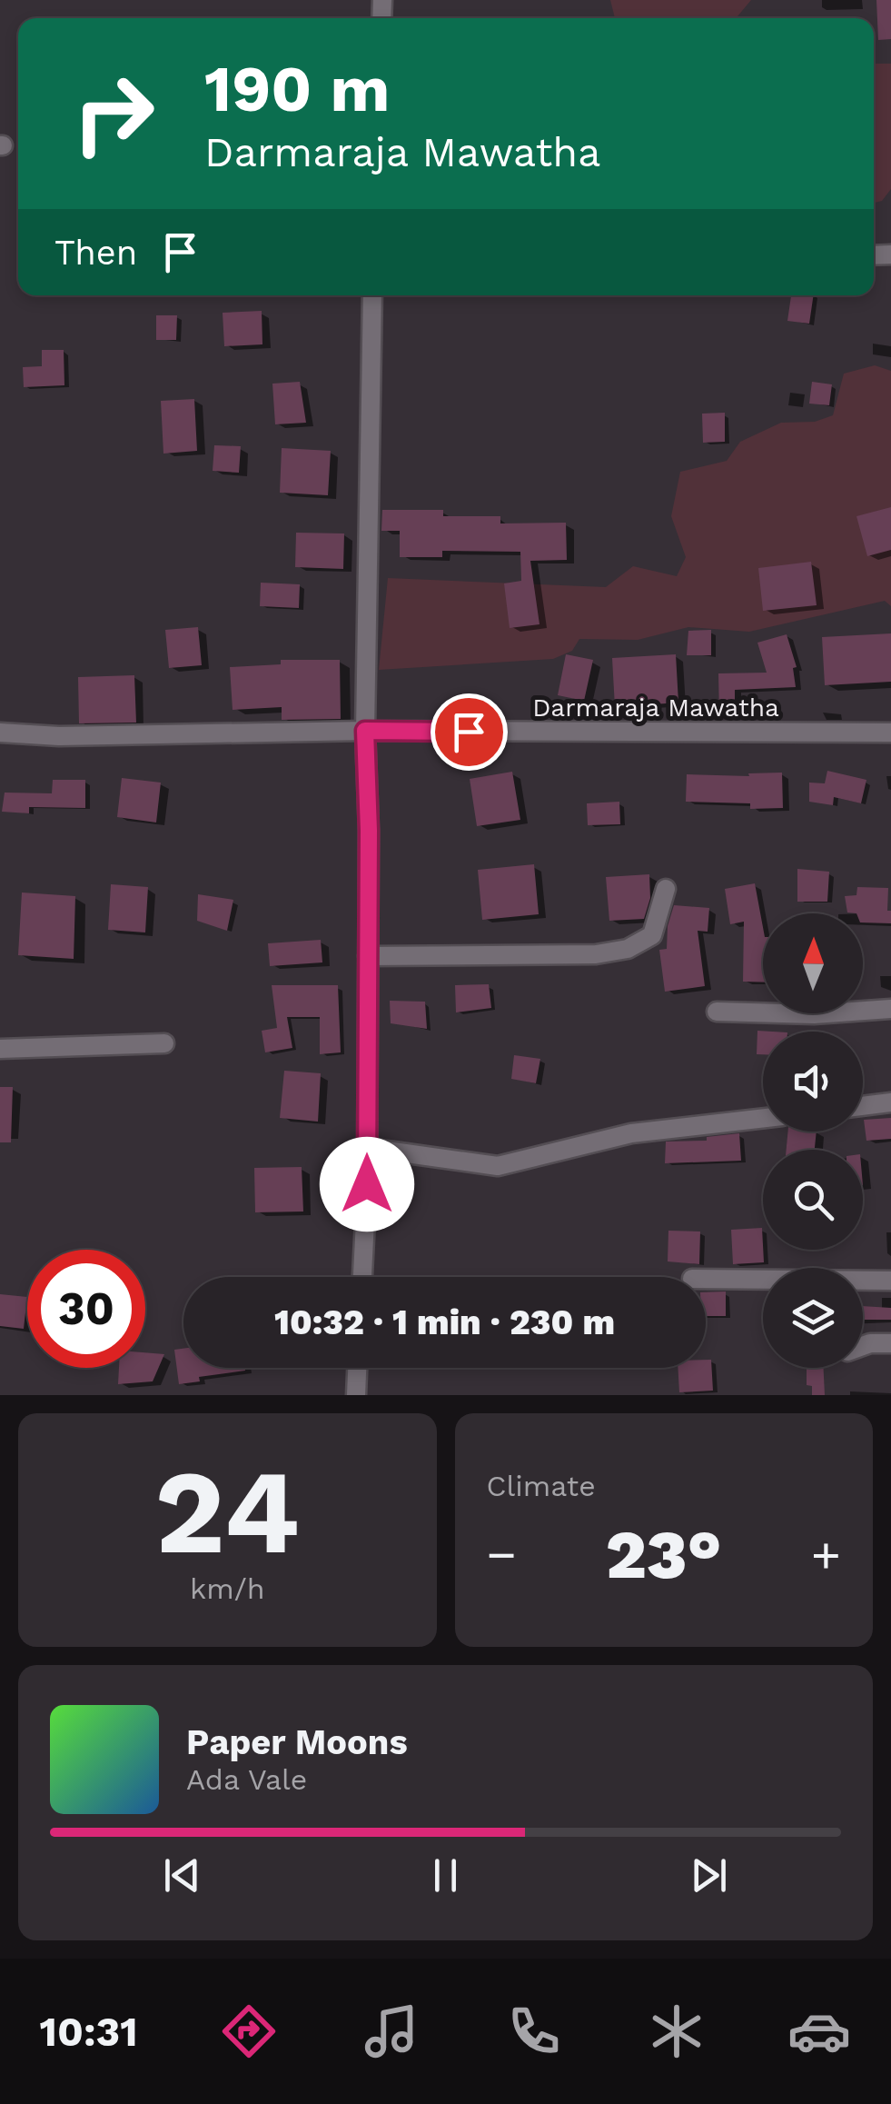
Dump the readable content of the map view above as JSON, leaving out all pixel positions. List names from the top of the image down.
{
  "streets": {
    "street": ["Darmaraja Mawatha"]
  },
  "north": "top",
  "page": {
    "turn": ["190 m", "Darmaraja Mawatha"],
    "then": "Then",
    "limit": "30",
    "trip": "10:32 · 1 min · 230 m",
    "tile": [
      ["24", "km/h"],
      "Climate"
    ],
    "heat": ["−", "23°", "+"],
    "song": ["Paper Moons", "Ada Vale"],
    "tabs": "10:31"
  }
}
